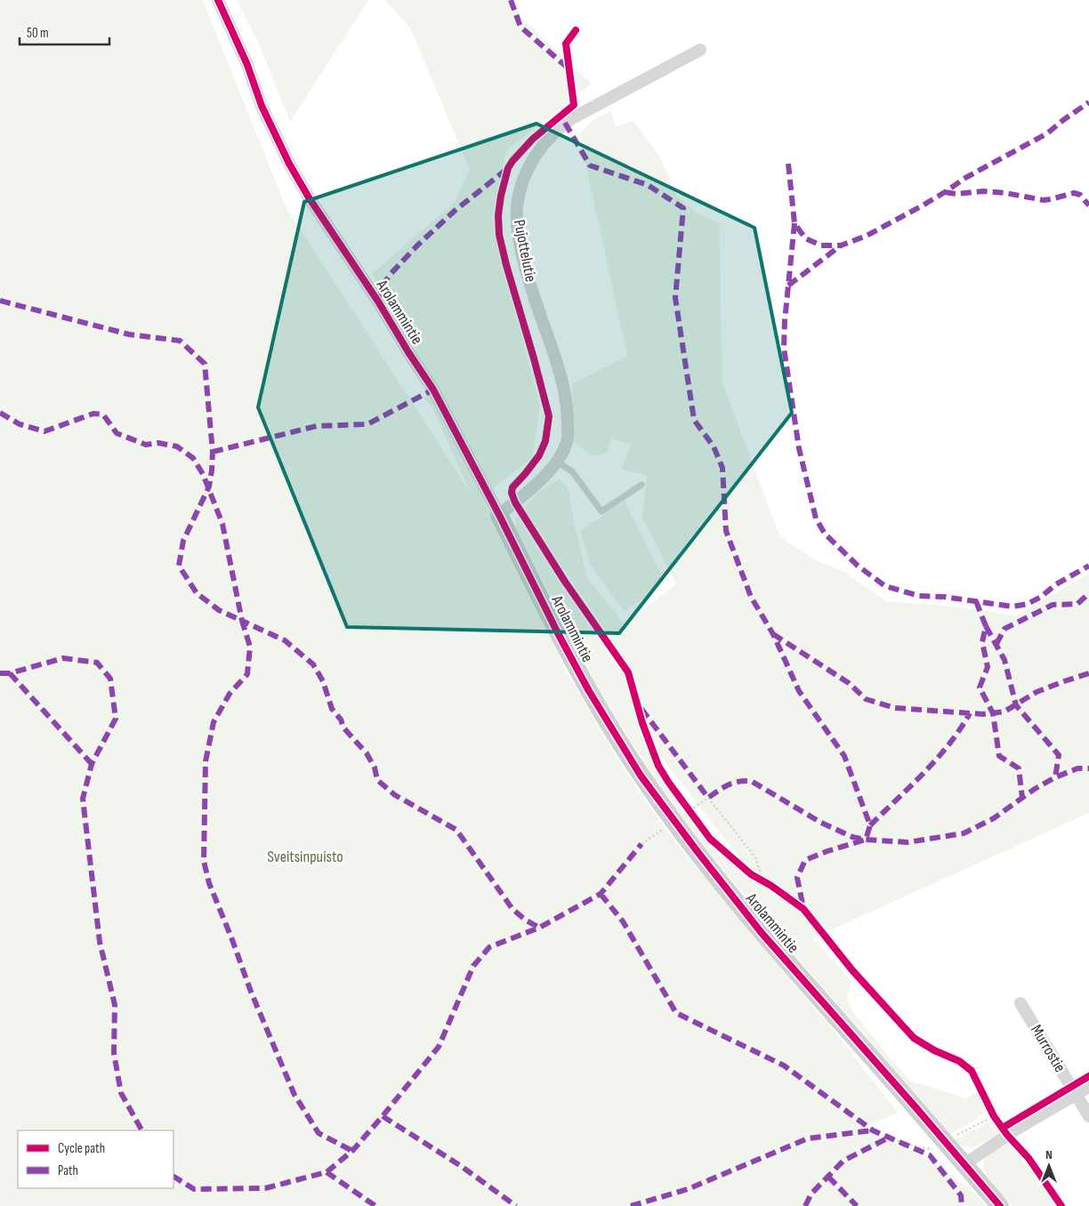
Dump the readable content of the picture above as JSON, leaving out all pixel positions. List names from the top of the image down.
{
  "streets": {
    "street": ["Pujottelutie", "Arolammintie", "Murrostie"]
  },
  "crossings": [
    ["Pujottelutie", "Arolammintie"]
  ],
  "parks": ["Sveitsinpuisto"],
  "legend": ["Cycle path", "Path"],
  "scale_bar": "50 m",
  "north": "top"
}
